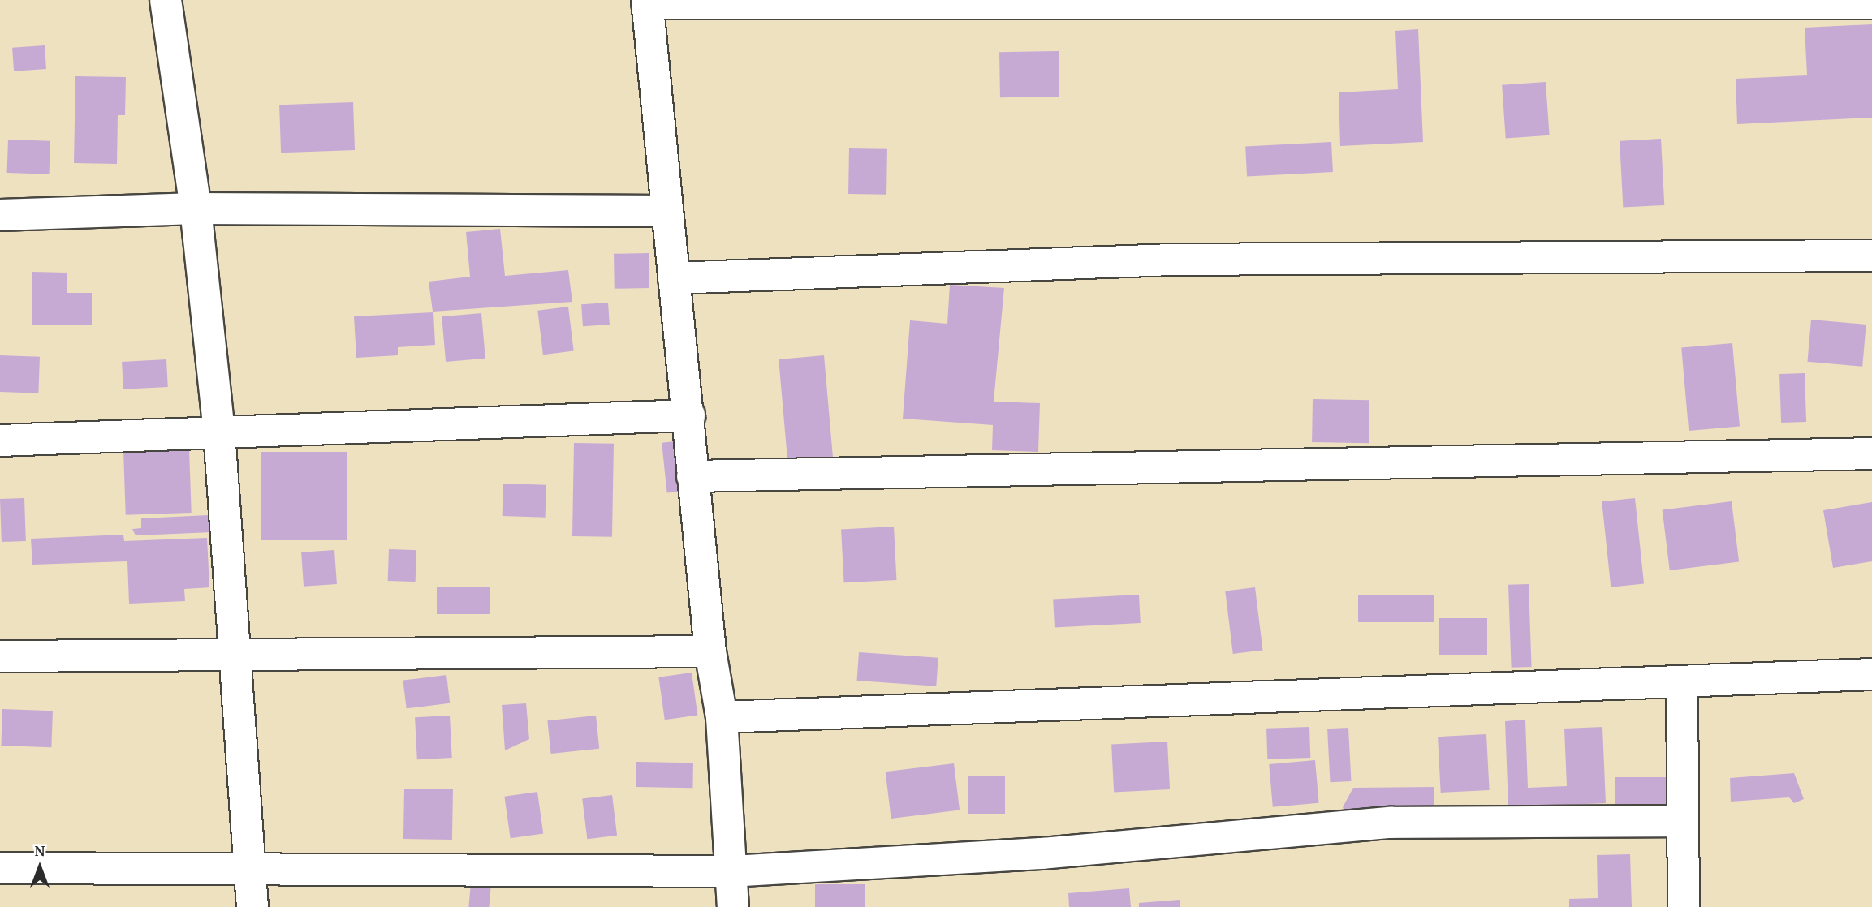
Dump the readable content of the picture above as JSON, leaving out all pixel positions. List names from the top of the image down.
{
  "north": "top"
}
